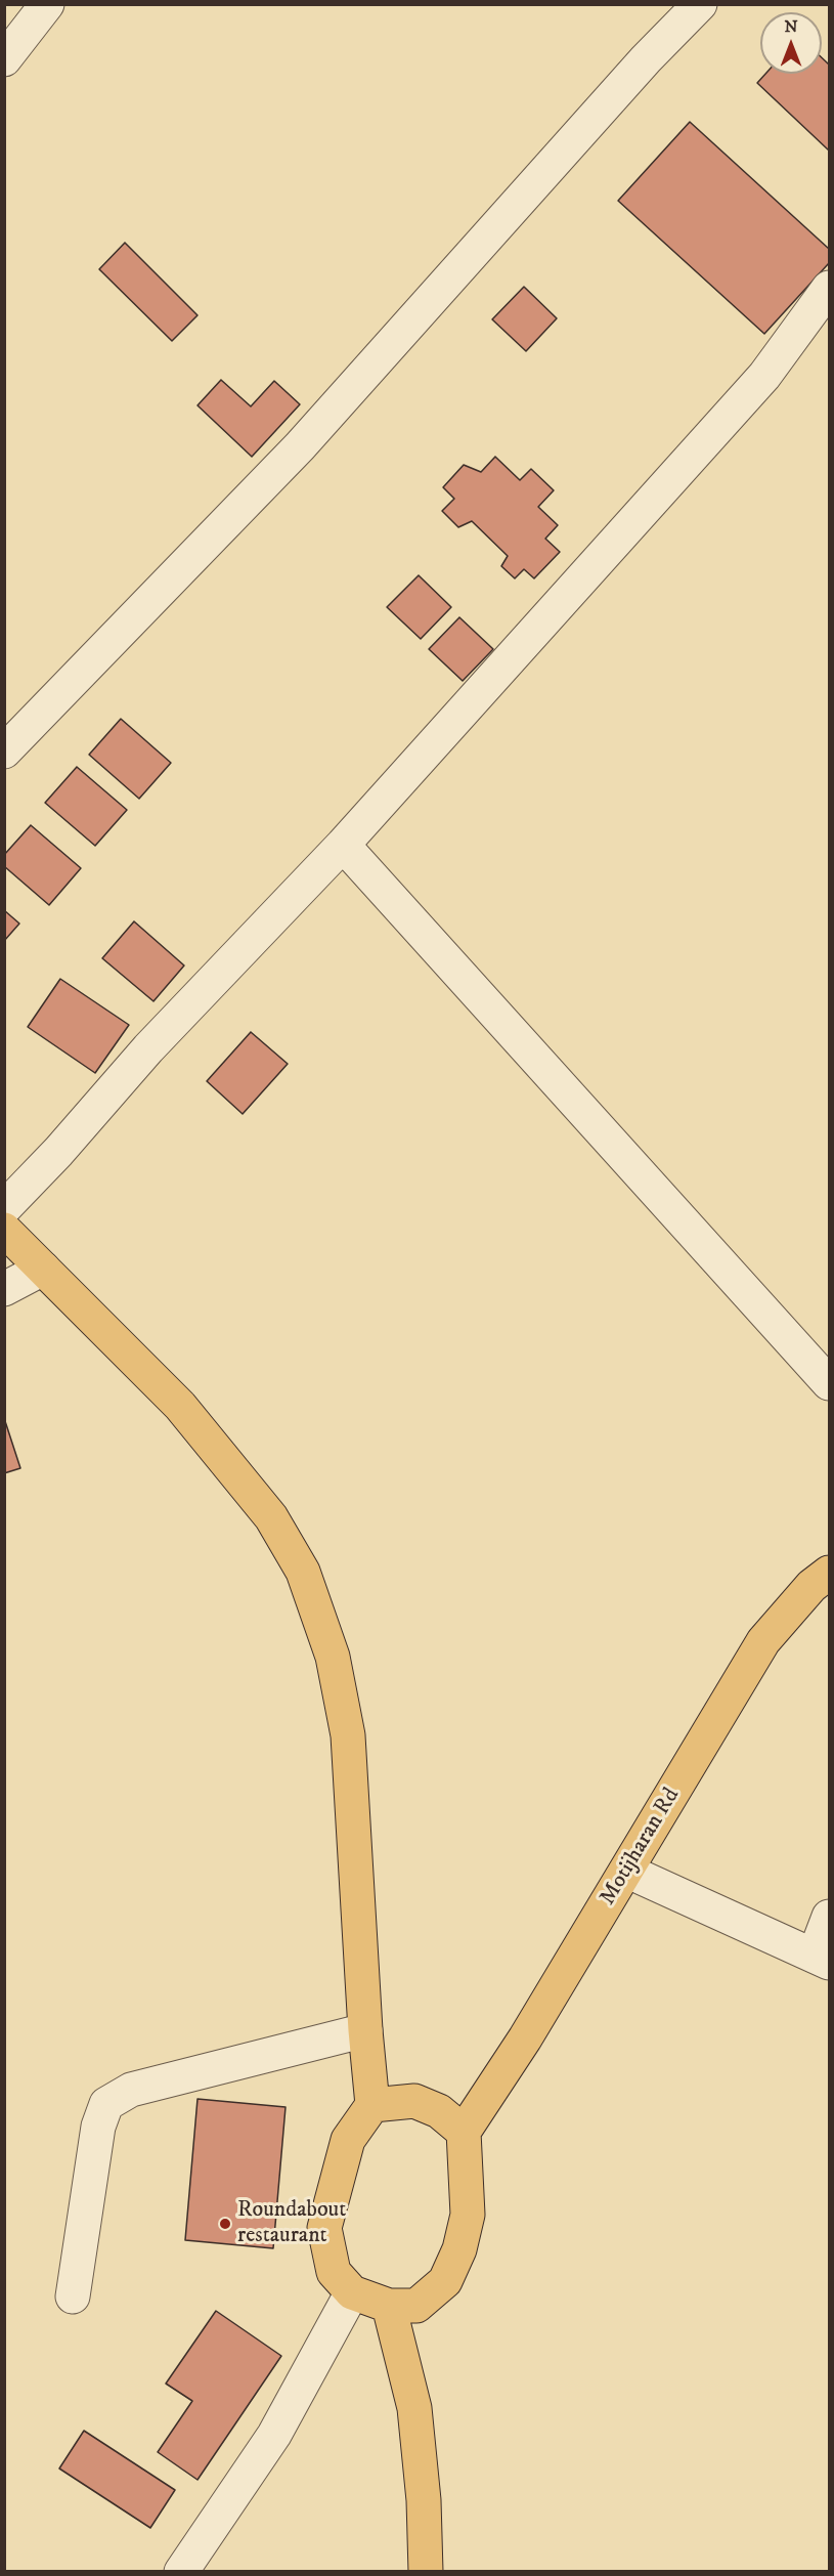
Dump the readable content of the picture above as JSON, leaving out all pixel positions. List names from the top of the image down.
{
  "streets": {
    "main road": ["Motijharan Rd"]
  },
  "places": ["Roundabout restaurant"],
  "north": "top"
}
